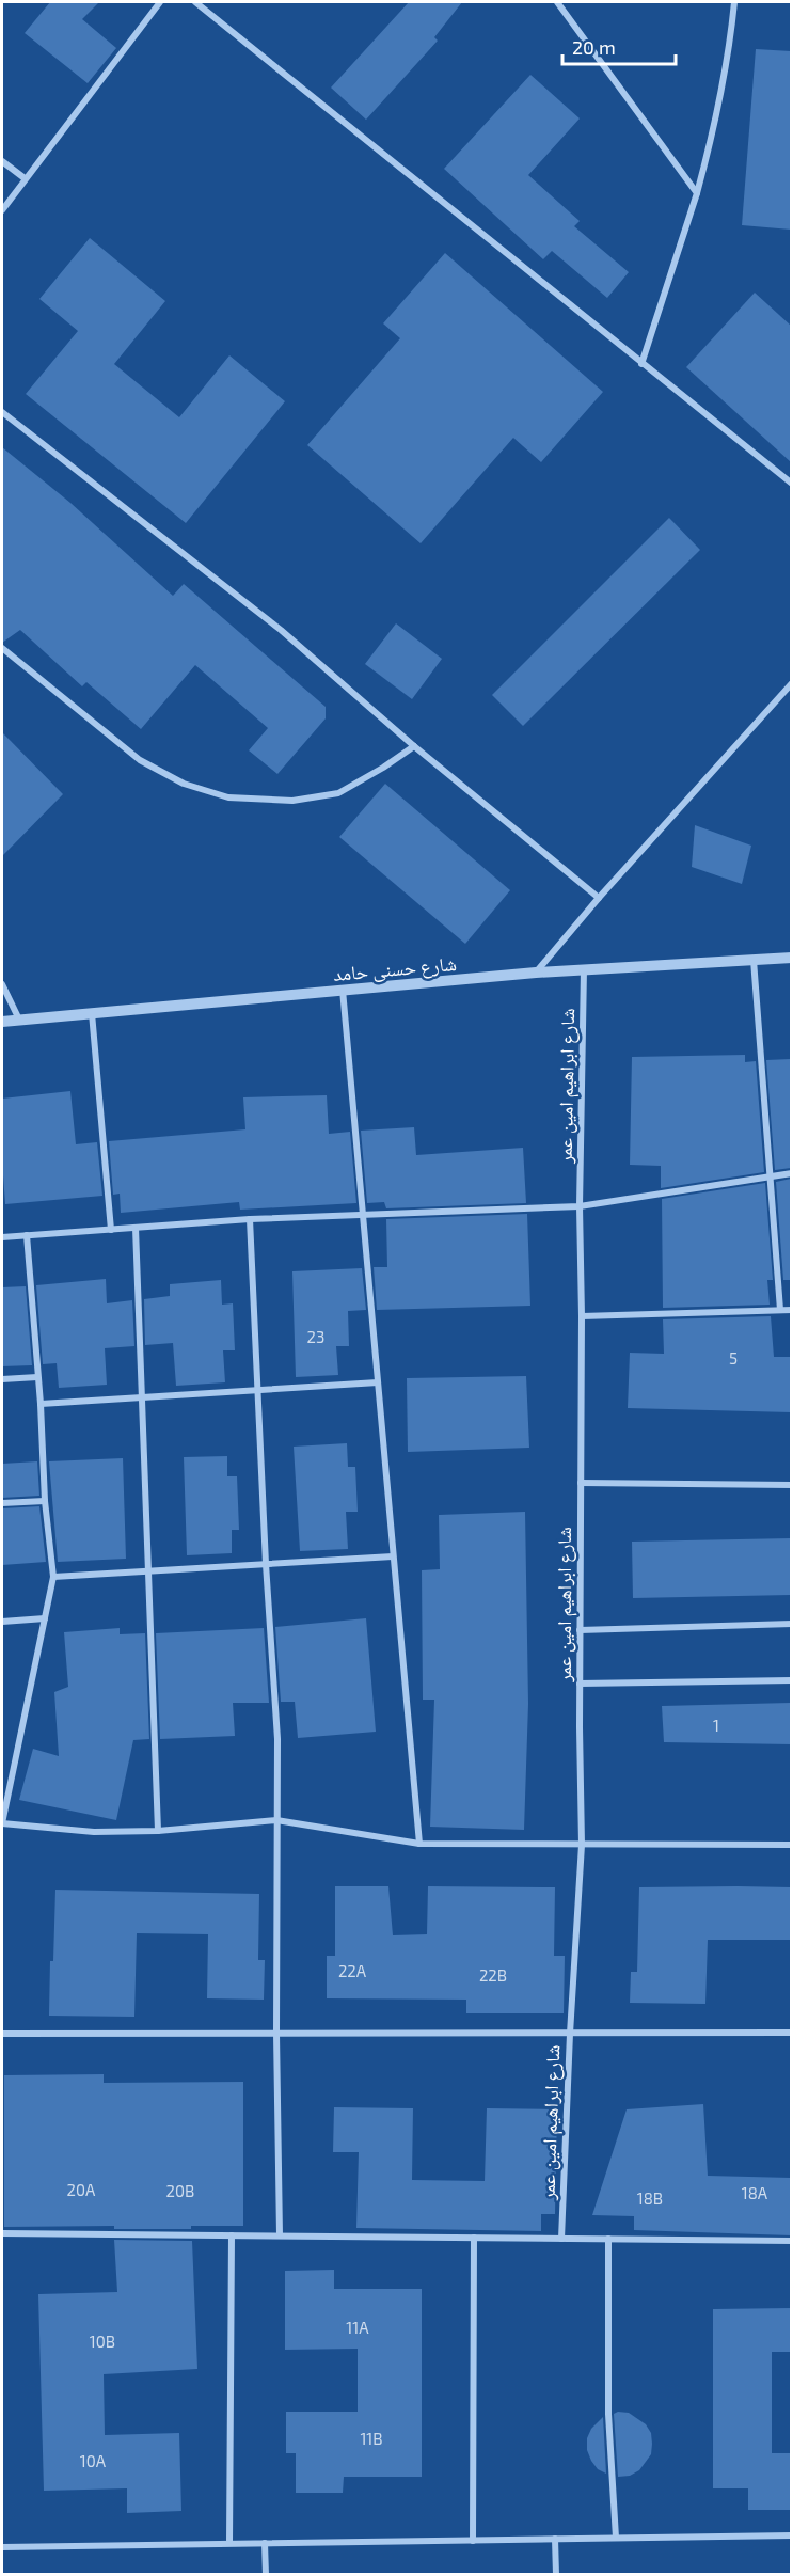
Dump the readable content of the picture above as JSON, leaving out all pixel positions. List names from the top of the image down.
{
  "streets": {
    "street": ["شارع حسنى حامد", "شارع ابراهيم امين عمر"]
  },
  "crossings": [
    ["شارع حسنى حامد", "شارع ابراهيم امين عمر"]
  ],
  "house_numbers": [
    "23",
    "5",
    "1",
    "22A",
    "22B",
    "20A",
    "20B",
    "18A",
    "18B",
    "11A",
    "10B",
    "11B",
    "10A"
  ],
  "scale_bar": "20 m"
}
